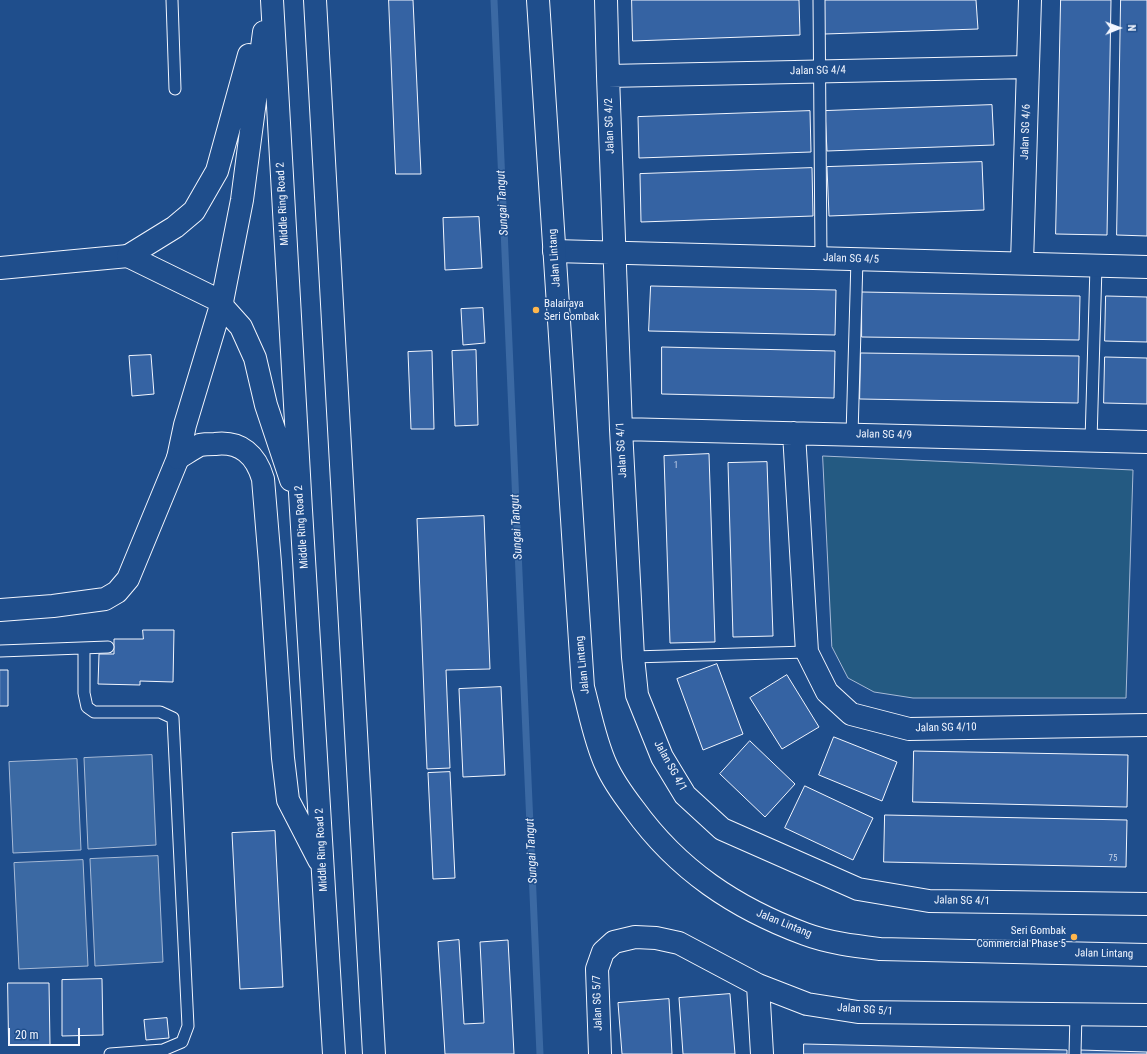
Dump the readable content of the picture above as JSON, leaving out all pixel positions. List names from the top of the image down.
{
  "streets": {
    "main road": [
      "Jalan SG 4/4",
      "Jalan SG 4/2",
      "Jalan SG 4/6",
      "Middle Ring Road 2",
      "Jalan Lintang",
      "Jalan SG 4/5",
      "Jalan SG 4/9",
      "Jalan SG 4/1",
      "Jalan SG 4/10",
      "Jalan SG 5/7",
      "Jalan SG 5/1"
    ]
  },
  "crossings": [
    ["Jalan SG 4/4", "Jalan SG 4/2"],
    ["Jalan SG 4/4", "Jalan SG 4/6"],
    ["Jalan SG 4/2", "Jalan SG 4/5"],
    ["Jalan SG 4/2", "Jalan SG 4/1"],
    ["Jalan SG 4/6", "Jalan SG 4/5"],
    ["Jalan Lintang", "Jalan SG 4/5"],
    ["Jalan SG 4/5", "Jalan SG 4/1"],
    ["Jalan SG 4/9", "Jalan SG 4/1"],
    ["Jalan SG 4/9", "Jalan SG 4/10"],
    ["Jalan SG 5/7", "Jalan SG 5/1"]
  ],
  "water": ["Sungai Tangut"],
  "places": ["Balairaya Seri Gombak", "Seri Gombak Commercial Phase 5"],
  "house_numbers": ["1", "75"],
  "scale_bar": "20 m",
  "north": "right"
}
